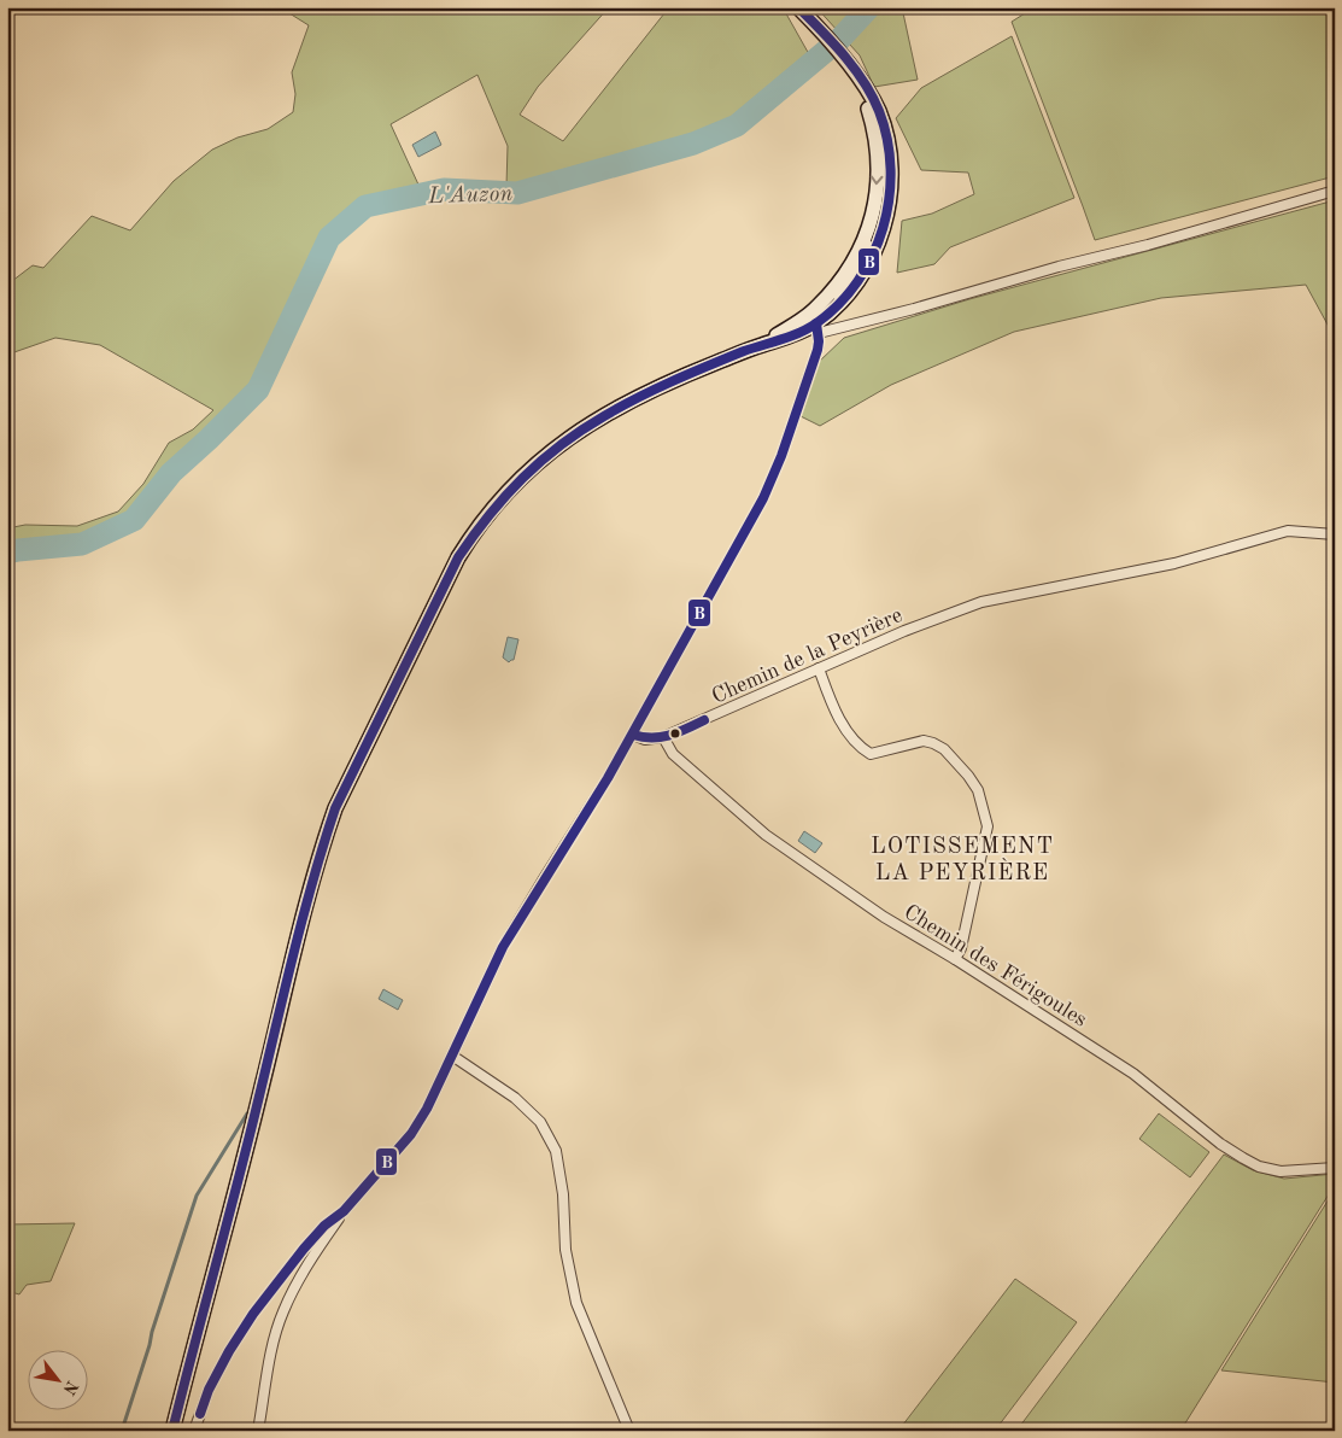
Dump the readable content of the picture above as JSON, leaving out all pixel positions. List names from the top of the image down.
{
  "streets": {
    "street": ["Chemin de la Peyrière", "Chemin des Férigoules"]
  },
  "crossings": [
    ["Chemin de la Peyrière", "Chemin des Férigoules"]
  ],
  "districts": ["LOTISSEMENT LA PEYRIÈRE"],
  "water": ["L'Auzon"],
  "lines": ["transit line B"],
  "north": "bottom right"
}
